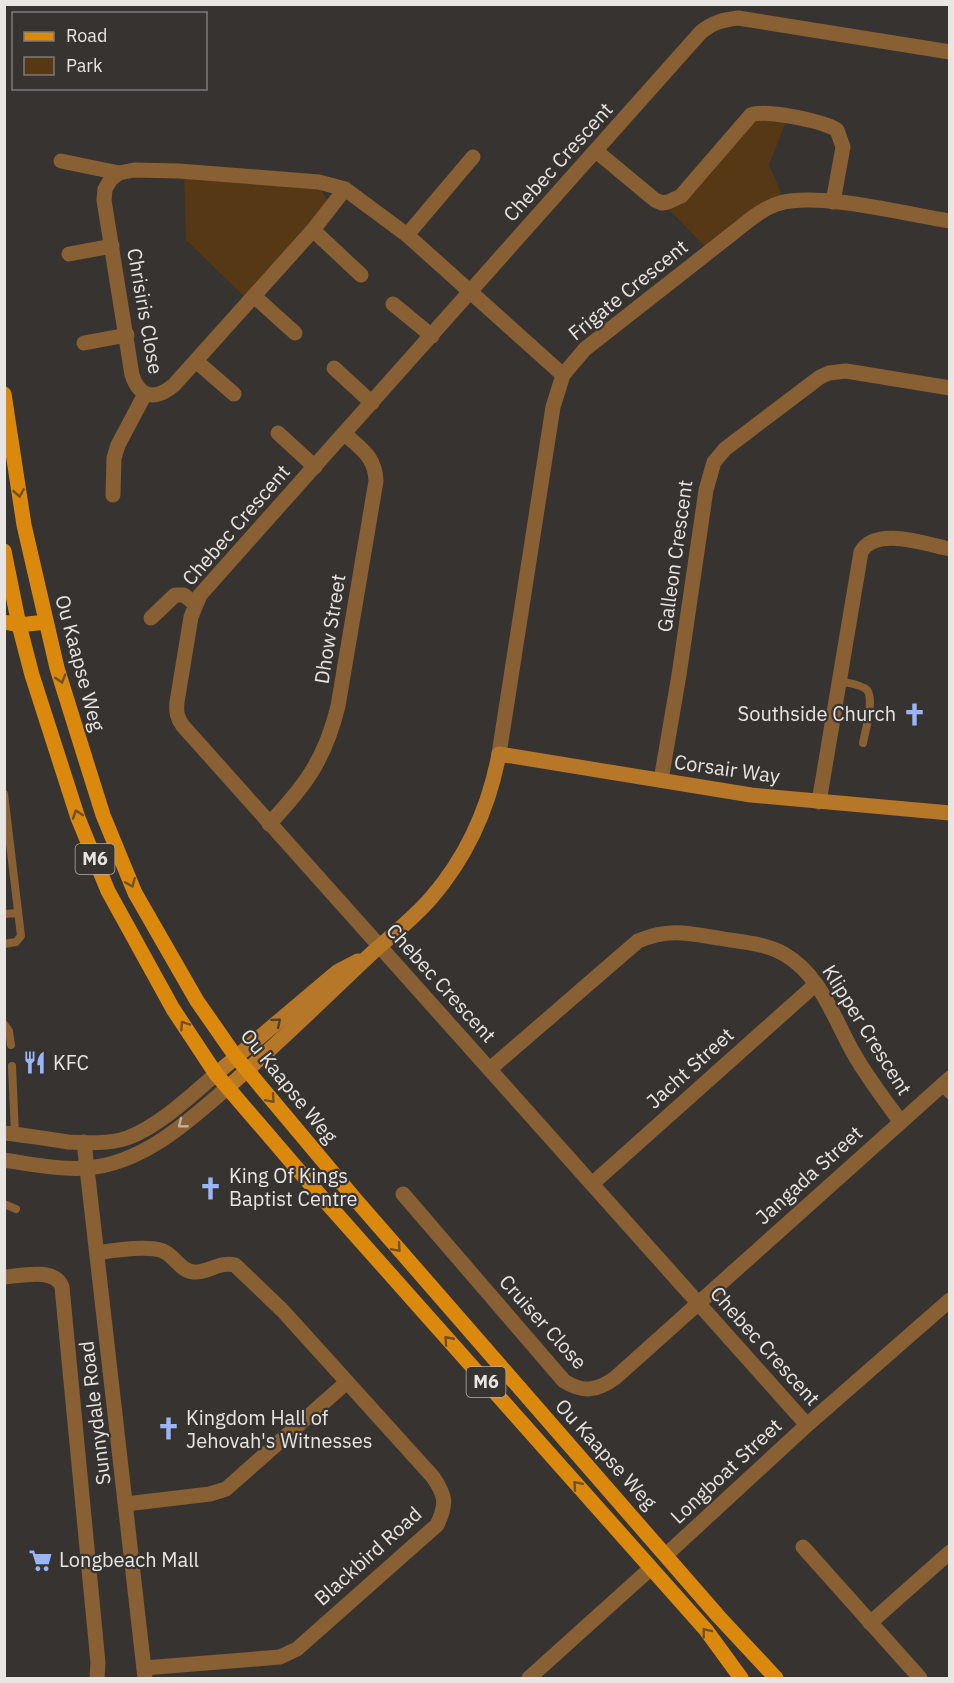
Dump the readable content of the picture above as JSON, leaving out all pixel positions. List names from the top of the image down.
{
  "streets": {
    "main road": ["Ou Kaapse Weg", "M6"],
    "street": [
      "Chebec Crescent",
      "Frigate Crescent",
      "Chrisiris Close",
      "Galleon Crescent",
      "Dhow Street",
      "Corsair Way",
      "Klipper Crescent",
      "Jacht Street",
      "Jangada Street",
      "Cruiser Close",
      "Sunnydale Road",
      "Longboat Street",
      "Blackbird Road"
    ]
  },
  "crossings": [
    ["Chebec Crescent", "Dhow Street"],
    ["Chebec Crescent", "Klipper Crescent"],
    ["Chebec Crescent", "Jacht Street"],
    ["Chebec Crescent", "Jangada Street"],
    ["Chebec Crescent", "Cruiser Close"],
    ["Chebec Crescent", "Longboat Street"],
    ["Frigate Crescent", "Corsair Way"],
    ["Galleon Crescent", "Corsair Way"],
    ["Ou Kaapse Weg", "Longboat Street"],
    ["Klipper Crescent", "Jacht Street"],
    ["Klipper Crescent", "Jangada Street"],
    ["Jangada Street", "Cruiser Close"],
    ["Sunnydale Road", "Blackbird Road"]
  ],
  "places": {
    "church": ["Southside Church", "King Of Kings Baptist Centre", "Kingdom Hall of Jehovah's Witnesses"],
    "restaurant": ["KFC"],
    "supermarket": ["Longbeach Mall"]
  },
  "legend": ["Road", "Park"]
}
